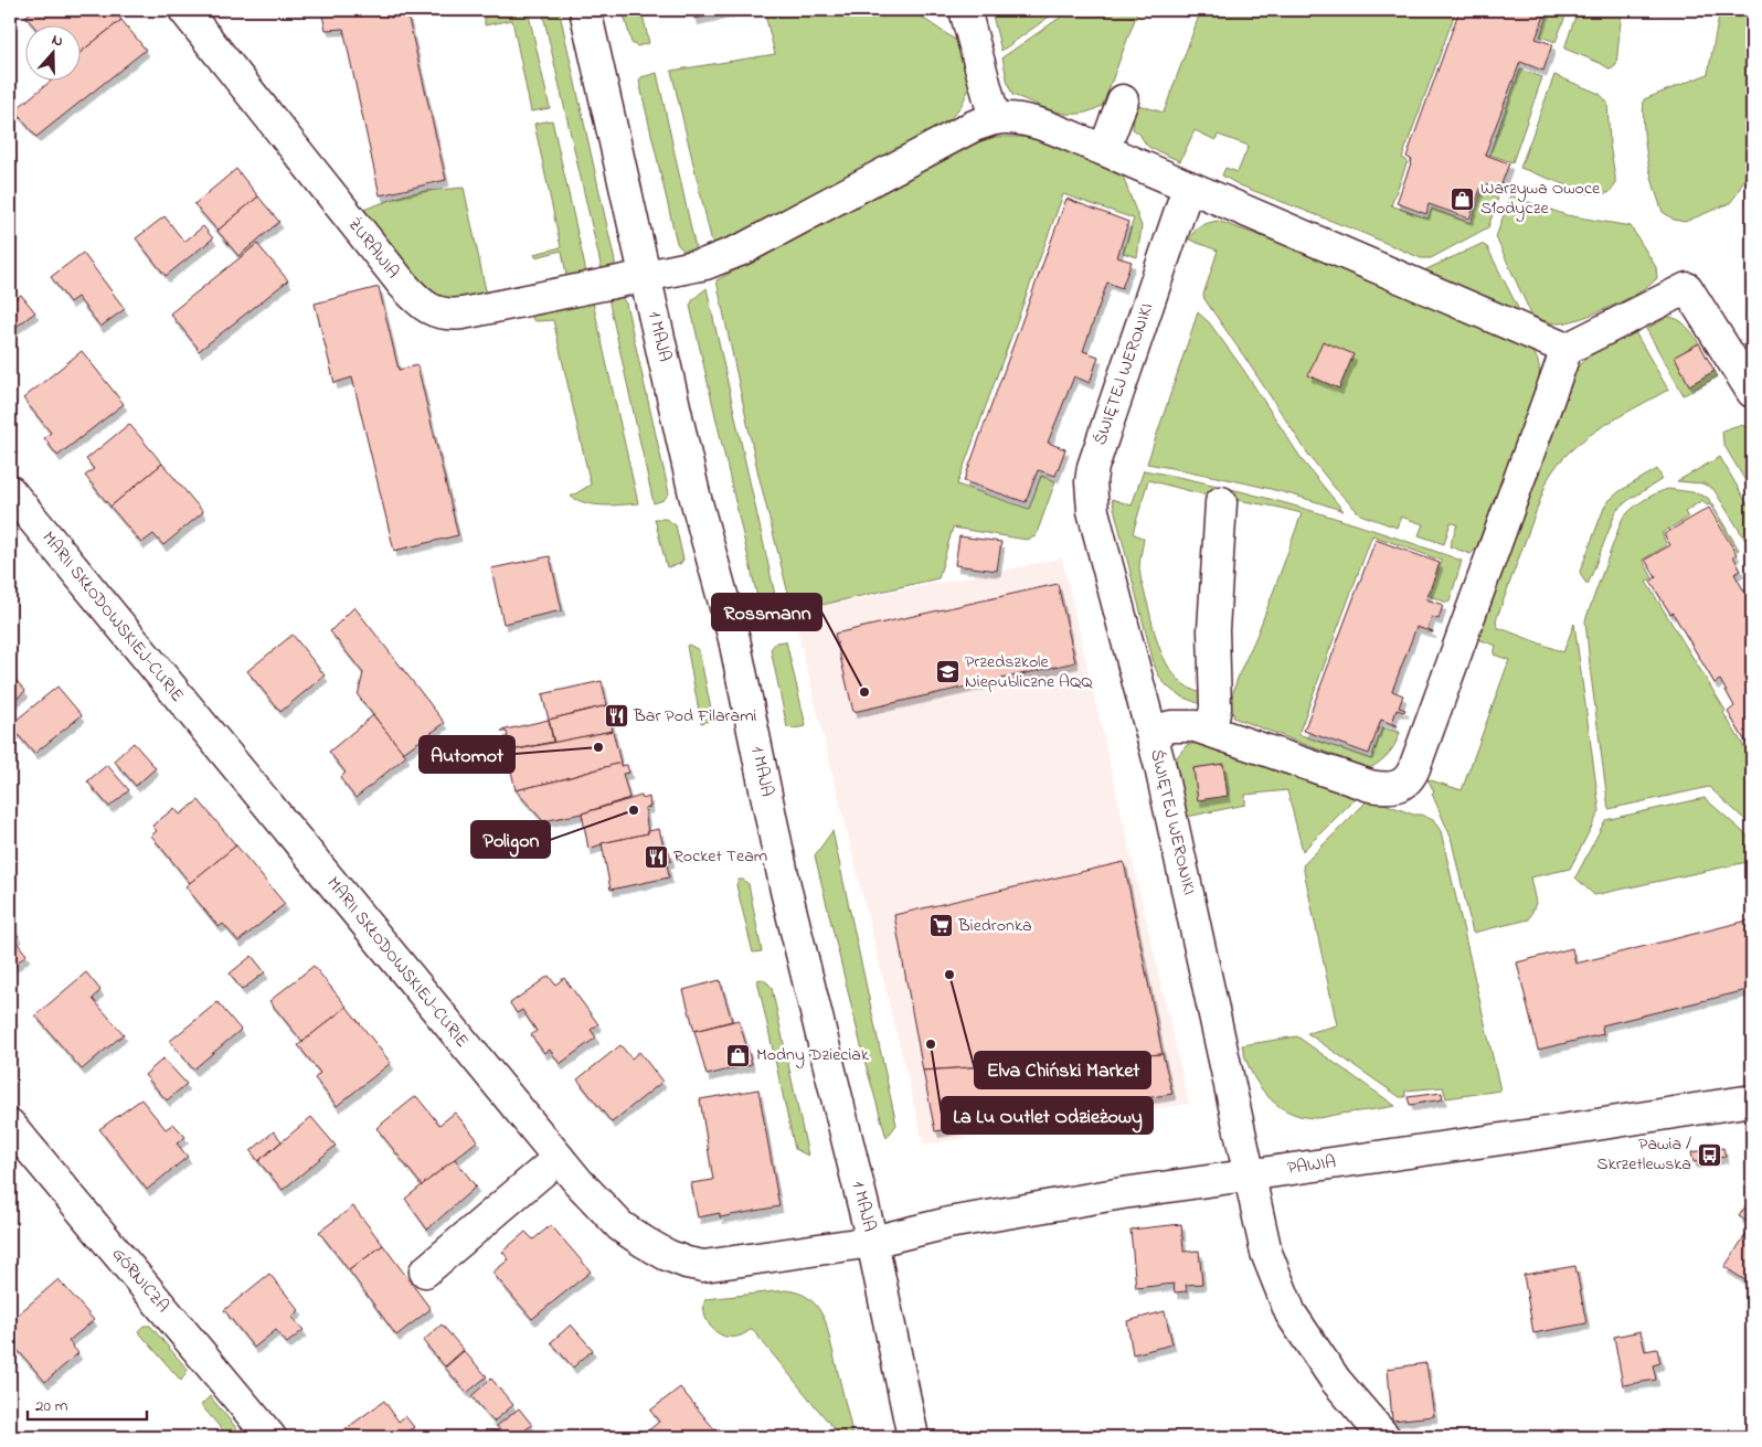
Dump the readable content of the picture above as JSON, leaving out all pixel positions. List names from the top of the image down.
{
  "streets": {
    "street": [
      "ŻURAWIA",
      "1 MAJA",
      "ŚWIĘTEJ WERONIKI",
      "MARII SKŁODOWSKIEJ-CURIE",
      "PAWIA",
      "GÓRNICZA"
    ]
  },
  "crossings": [
    ["ŻURAWIA", "1 MAJA"],
    ["1 MAJA", "MARII SKŁODOWSKIEJ-CURIE"],
    ["1 MAJA", "PAWIA"],
    ["ŚWIĘTEJ WERONIKI", "PAWIA"],
    ["MARII SKŁODOWSKIEJ-CURIE", "PAWIA"]
  ],
  "places": {
    "shop": ["Warzywa Owoce Słodycze", "Modny Dzieciak"],
    "school or university": ["Przedszkole Niepubliczne AQQ"],
    "other": [
      "Rossmann",
      "Automot",
      "Poligon",
      "Elva Chiński Market",
      "La Lu Outlet Odzieżowy"
    ],
    "restaurant": ["Bar Pod Filarami", "Rocket Team"],
    "supermarket": ["Biedronka"],
    "bus stop": ["Pawia / Skrzetlewska"]
  },
  "scale_bar": "20 m",
  "north": "top"
}
